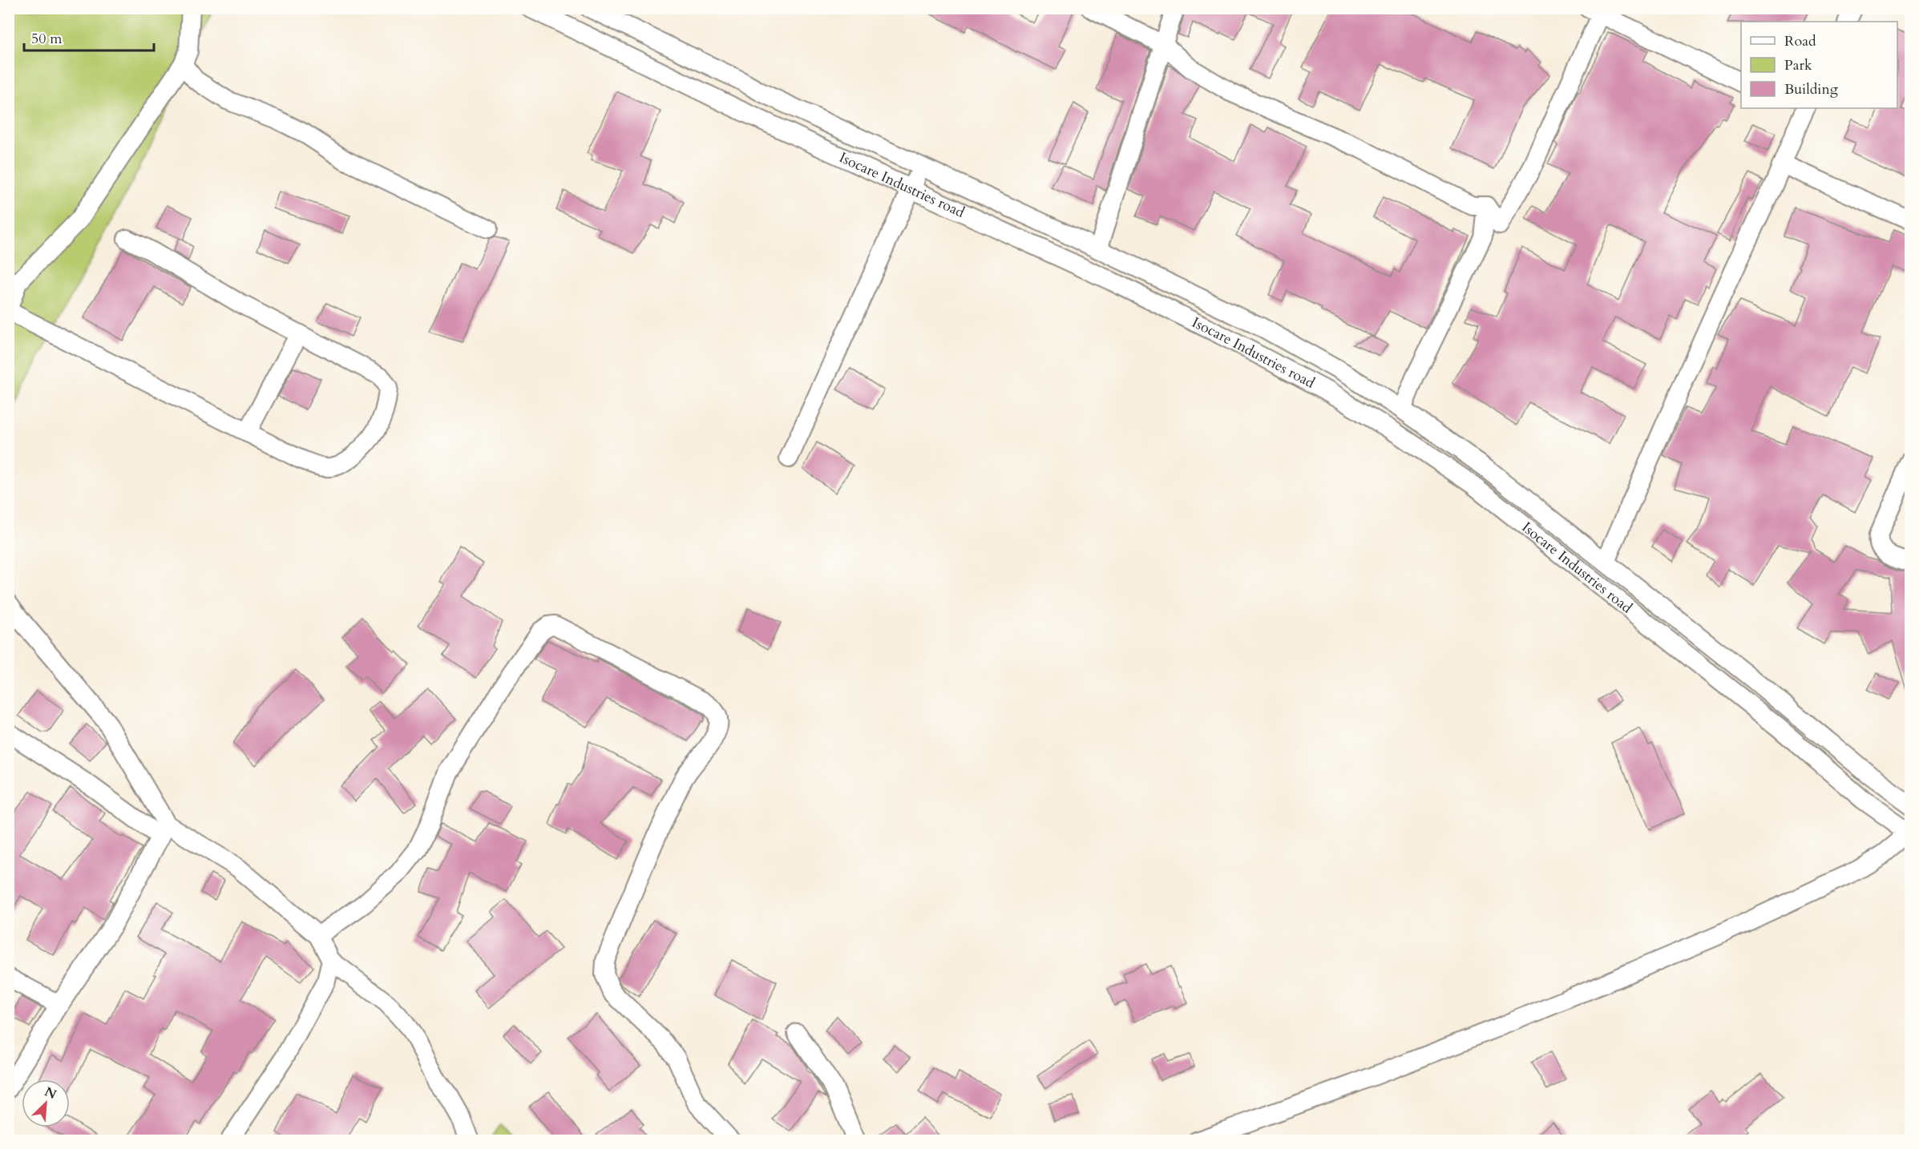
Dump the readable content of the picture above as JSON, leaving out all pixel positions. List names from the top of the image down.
{
  "streets": {
    "street": ["Isocare Industries road"]
  },
  "legend": ["Road", "Park", "Building"],
  "scale_bar": "50 m",
  "north": "top right"
}
